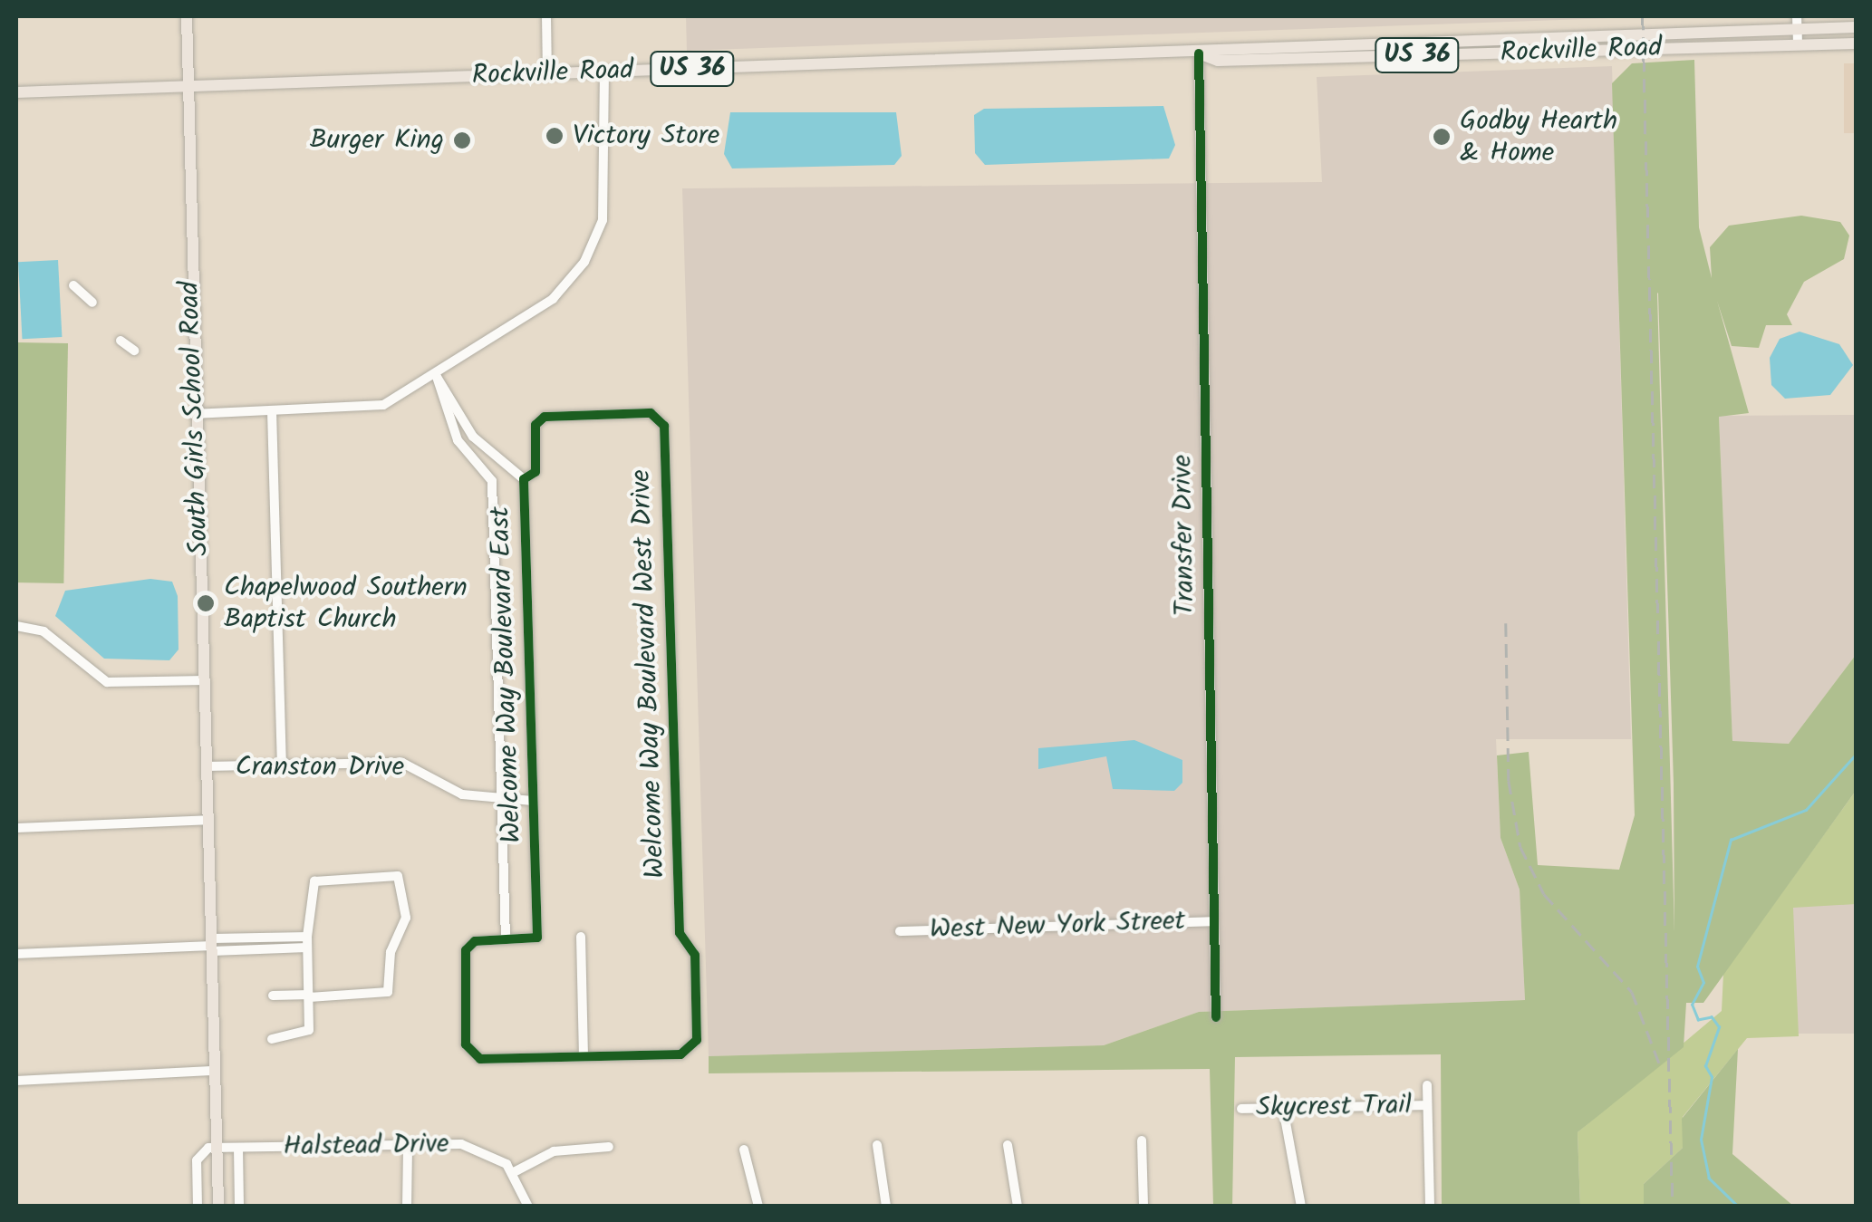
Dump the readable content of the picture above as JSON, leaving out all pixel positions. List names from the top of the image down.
{
  "streets": {
    "main road": ["Rockville Road", "US 36", "South Girls School Road"],
    "street": [
      "Transfer Drive",
      "Welcome Way Boulevard West Drive",
      "Welcome Way Boulevard East",
      "Cranston Drive",
      "West New York Street",
      "Skycrest Trail",
      "Halstead Drive"
    ]
  },
  "crossings": [
    ["Rockville Road", "South Girls School Road"],
    ["Rockville Road", "Transfer Drive"],
    ["South Girls School Road", "Cranston Drive"],
    ["South Girls School Road", "Halstead Drive"],
    ["Transfer Drive", "West New York Street"],
    ["Welcome Way Boulevard West Drive", "Welcome Way Boulevard East"],
    ["Welcome Way Boulevard East", "Cranston Drive"]
  ],
  "places": [
    "Victory Store",
    "Godby Hearth & Home",
    "Burger King",
    "Chapelwood Southern Baptist Church"
  ]
}
